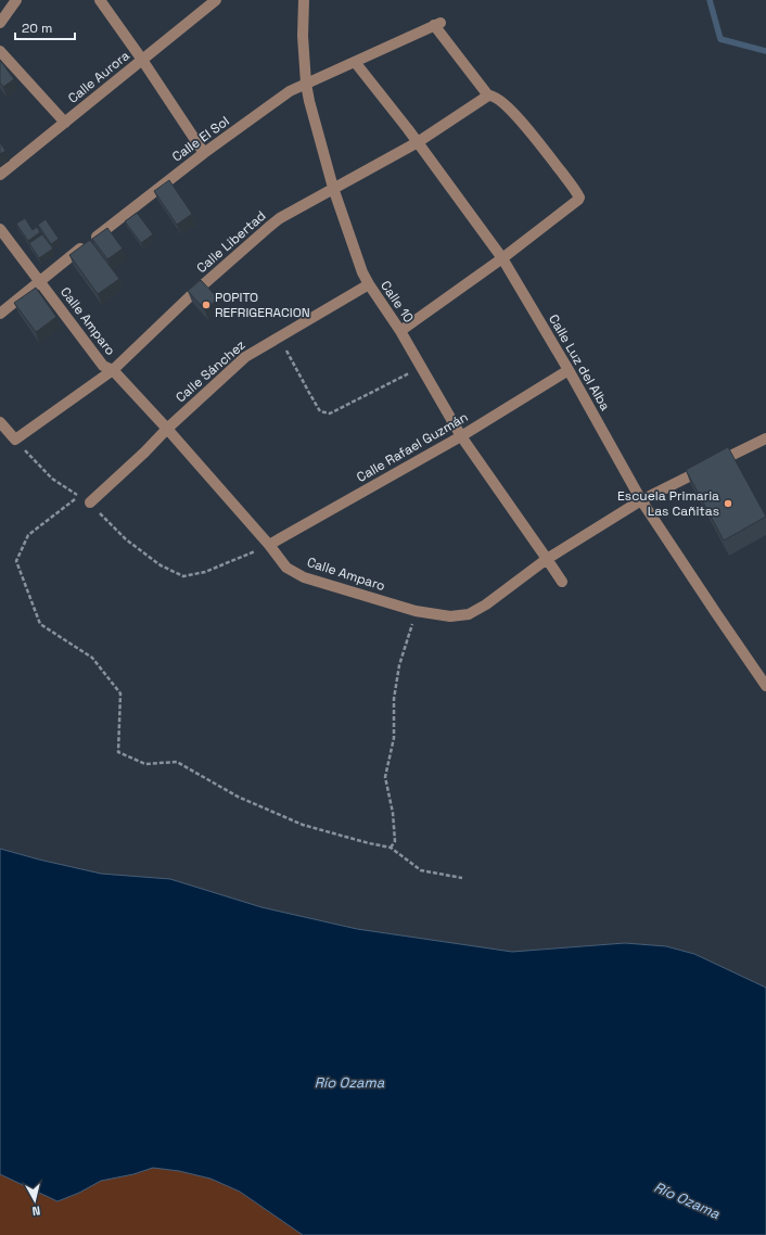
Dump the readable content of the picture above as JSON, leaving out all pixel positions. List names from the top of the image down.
{
  "streets": {
    "street": [
      "Calle Aurora",
      "Calle El Sol",
      "Calle Libertad",
      "Calle 10",
      "Calle Amparo",
      "Calle Luz del Alba",
      "Calle Sánchez",
      "Calle Rafael Guzmán"
    ]
  },
  "crossings": [
    ["Calle El Sol", "Calle Libertad"],
    ["Calle El Sol", "Calle 10"],
    ["Calle El Sol", "Calle Amparo"],
    ["Calle El Sol", "Calle Luz del Alba"],
    ["Calle Libertad", "Calle 10"],
    ["Calle Libertad", "Calle Amparo"],
    ["Calle Libertad", "Calle Luz del Alba"],
    ["Calle 10", "Calle Amparo"],
    ["Calle 10", "Calle Sánchez"],
    ["Calle 10", "Calle Rafael Guzmán"],
    ["Calle Amparo", "Calle Luz del Alba"],
    ["Calle Amparo", "Calle Sánchez"],
    ["Calle Amparo", "Calle Rafael Guzmán"],
    ["Calle Luz del Alba", "Calle Rafael Guzmán"]
  ],
  "water": ["Río Ozama"],
  "places": ["POPITO REFRIGERACION", "Escuela Primaria Las Cañitas"],
  "scale_bar": "20 m",
  "north": "bottom"
}
